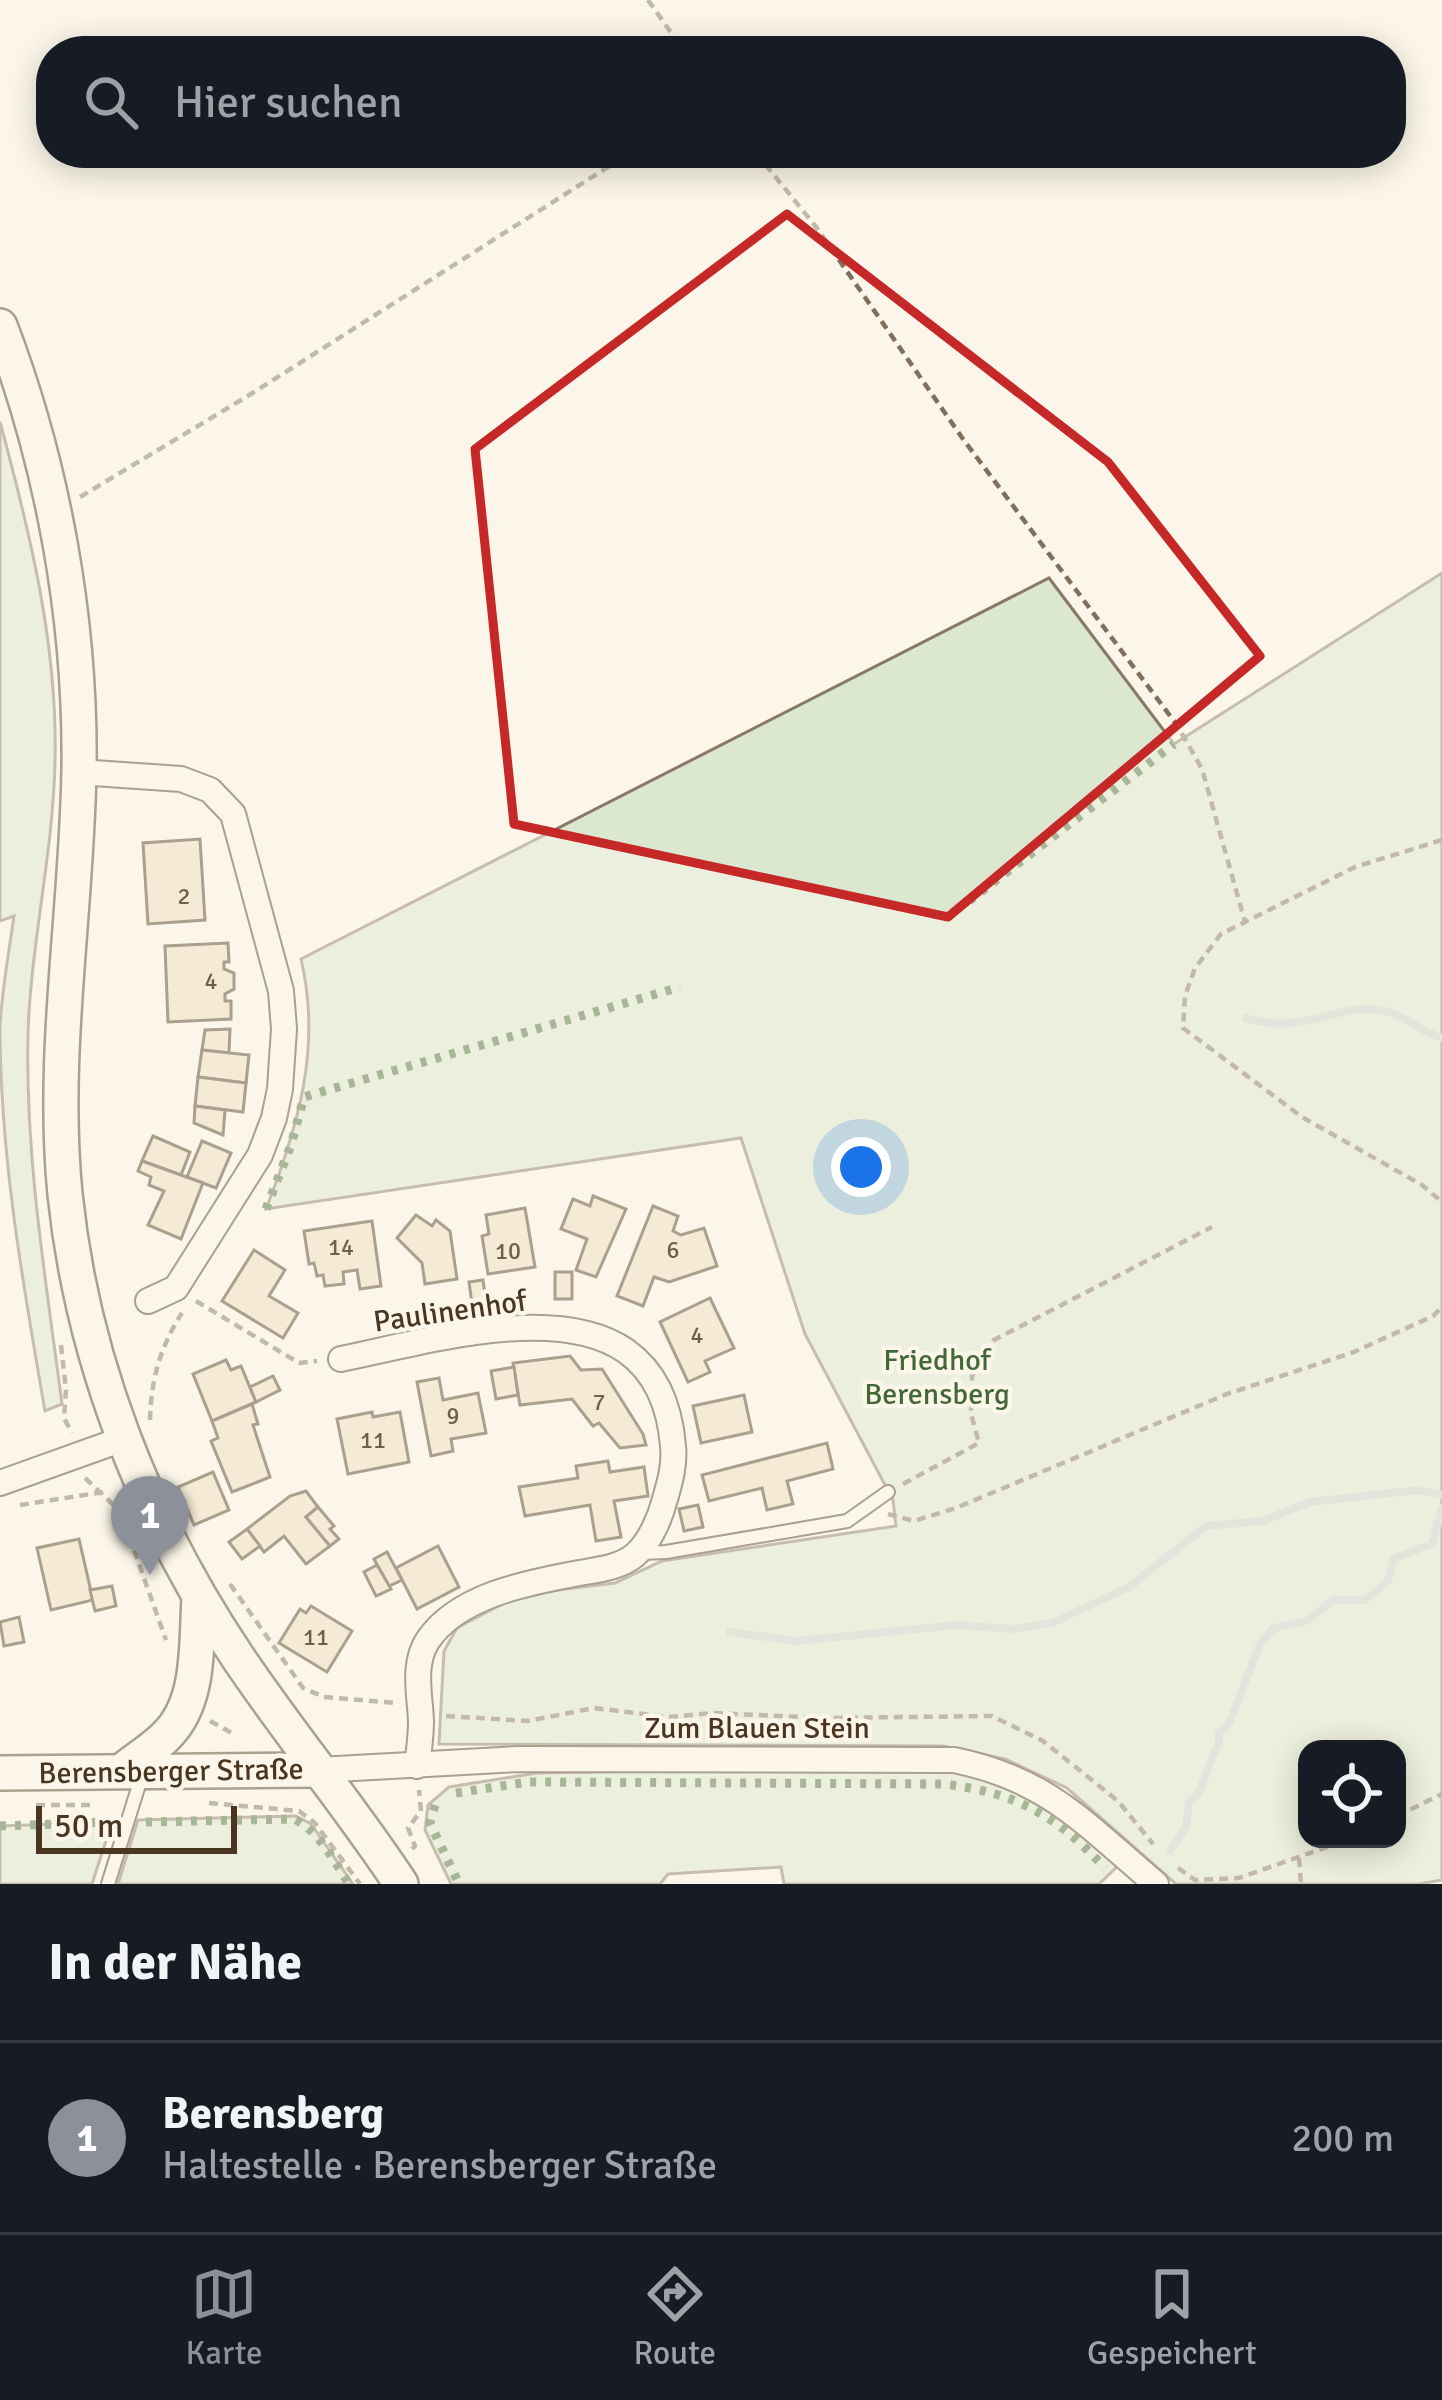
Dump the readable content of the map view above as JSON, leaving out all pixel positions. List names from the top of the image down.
{
  "streets": {
    "main road": ["Berensberger Straße"],
    "street": ["Paulinenhof", "Zum Blauen Stein"]
  },
  "crossings": [
    ["Zum Blauen Stein", "Berensberger Straße"]
  ],
  "parks": ["Friedhof Berensberg"],
  "house_numbers": [
    "2",
    "4",
    "14",
    "6",
    "10",
    "4",
    "7",
    "9",
    "11",
    "11"
  ],
  "scale_bar": "50 m",
  "page": {
    "search": "Hier suchen",
    "pins": "1",
    "scale": "50 m",
    "heading": "In der Nähe",
    "list": [
      {
        "mark": "1",
        "name": "Berensberg",
        "note": "Haltestelle · Berensberger Straße",
        "value": "200 m"
      }
    ],
    "nav": ["Karte", "Route", "Gespeichert"]
  }
}
